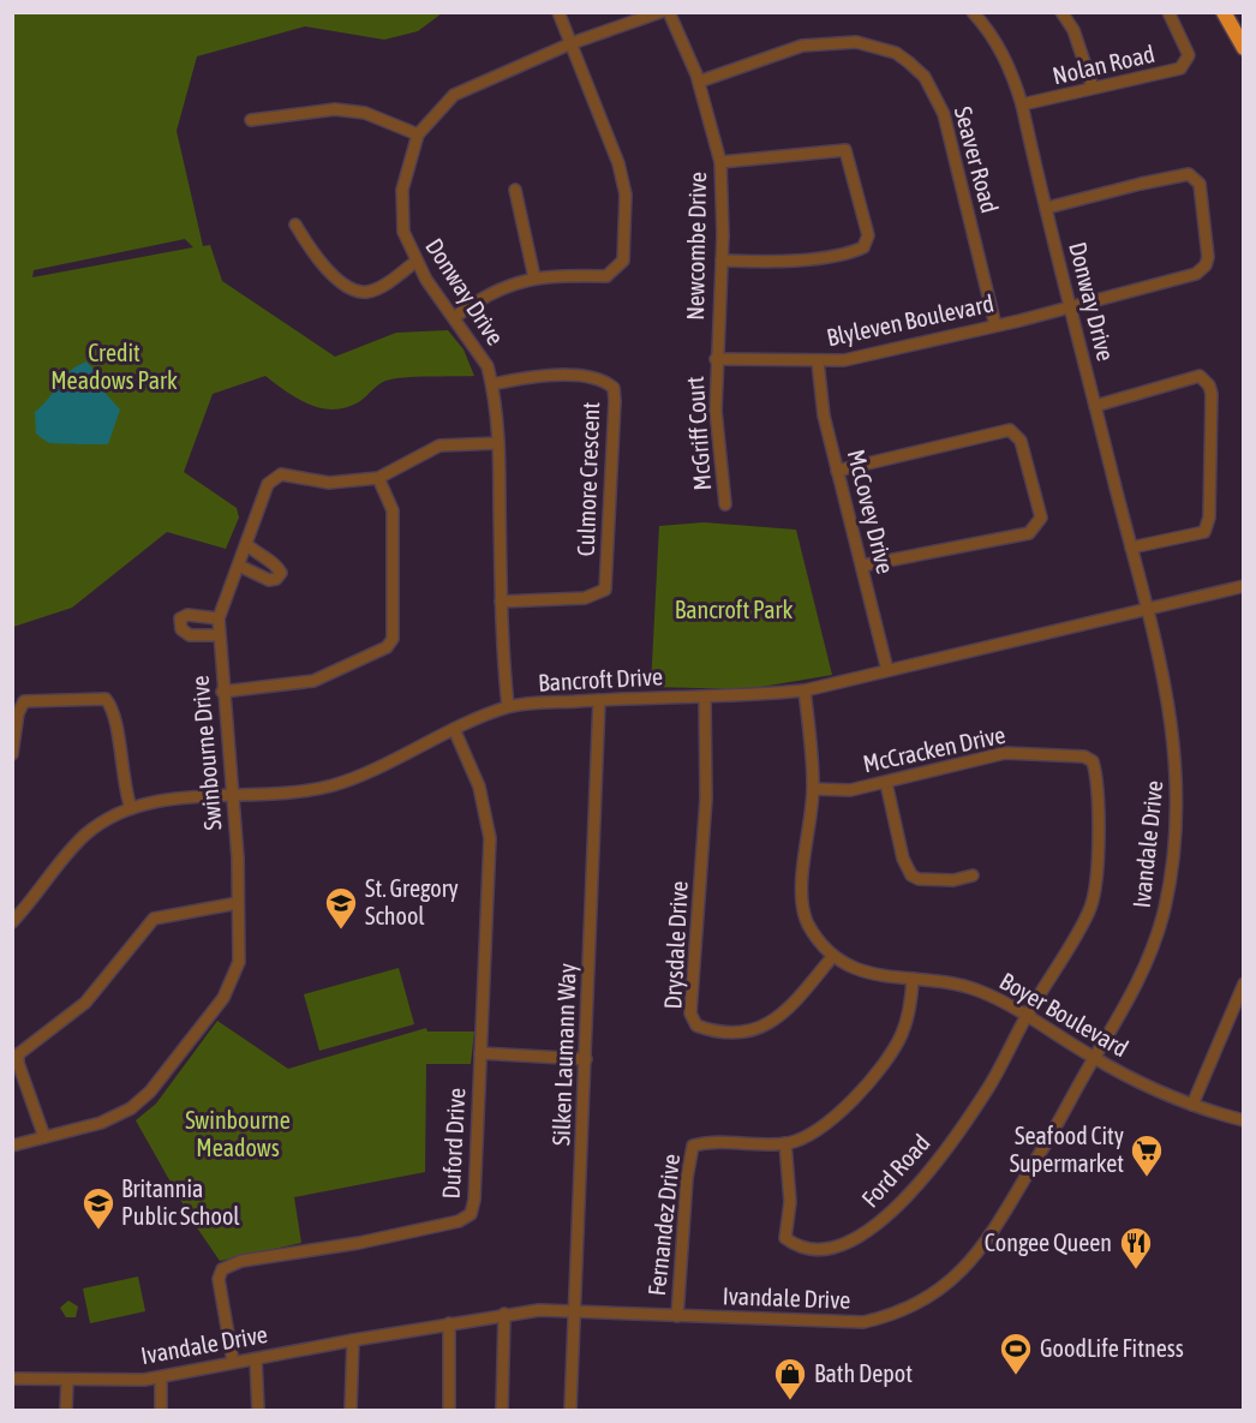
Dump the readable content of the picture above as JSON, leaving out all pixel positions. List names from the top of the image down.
{
  "streets": {
    "street": [
      "Nolan Road",
      "Seaver Road",
      "Newcombe Drive",
      "Donway Drive",
      "Blyleven Boulevard",
      "McGriff Court",
      "Culmore Crescent",
      "McCovey Drive",
      "Bancroft Drive",
      "McCracken Drive",
      "Swinbourne Drive",
      "Ivandale Drive",
      "Drysdale Drive",
      "Boyer Boulevard",
      "Silken Laumann Way",
      "Duford Drive",
      "Ford Road",
      "Fernandez Drive"
    ]
  },
  "crossings": [
    ["Nolan Road", "Donway Drive"],
    ["Seaver Road", "Newcombe Drive"],
    ["Seaver Road", "Blyleven Boulevard"],
    ["Newcombe Drive", "Blyleven Boulevard"],
    ["Newcombe Drive", "McGriff Court"],
    ["Donway Drive", "Blyleven Boulevard"],
    ["Donway Drive", "Culmore Crescent"],
    ["Donway Drive", "Bancroft Drive"],
    ["Donway Drive", "Swinbourne Drive"],
    ["Donway Drive", "Ivandale Drive"],
    ["Blyleven Boulevard", "McGriff Court"],
    ["Blyleven Boulevard", "McCovey Drive"],
    ["McCovey Drive", "Bancroft Drive"],
    ["Bancroft Drive", "Swinbourne Drive"],
    ["Bancroft Drive", "Ivandale Drive"],
    ["Bancroft Drive", "Drysdale Drive"],
    ["Bancroft Drive", "Silken Laumann Way"],
    ["Bancroft Drive", "Duford Drive"],
    ["McCracken Drive", "Boyer Boulevard"],
    ["McCracken Drive", "Ford Road"],
    ["Ivandale Drive", "Boyer Boulevard"],
    ["Ivandale Drive", "Silken Laumann Way"],
    ["Ivandale Drive", "Duford Drive"],
    ["Ivandale Drive", "Fernandez Drive"],
    ["Drysdale Drive", "Boyer Boulevard"],
    ["Boyer Boulevard", "Ford Road"],
    ["Boyer Boulevard", "Fernandez Drive"],
    ["Ford Road", "Fernandez Drive"]
  ],
  "parks": ["Credit Meadows Park", "Bancroft Park", "Swinbourne Meadows"],
  "places": {
    "school or university": ["St. Gregory School", "Britannia Public School"],
    "supermarket": ["Seafood City Supermarket"],
    "restaurant": ["Congee Queen"],
    "sports": ["GoodLife Fitness"],
    "shop": ["Bath Depot"]
  }
}
